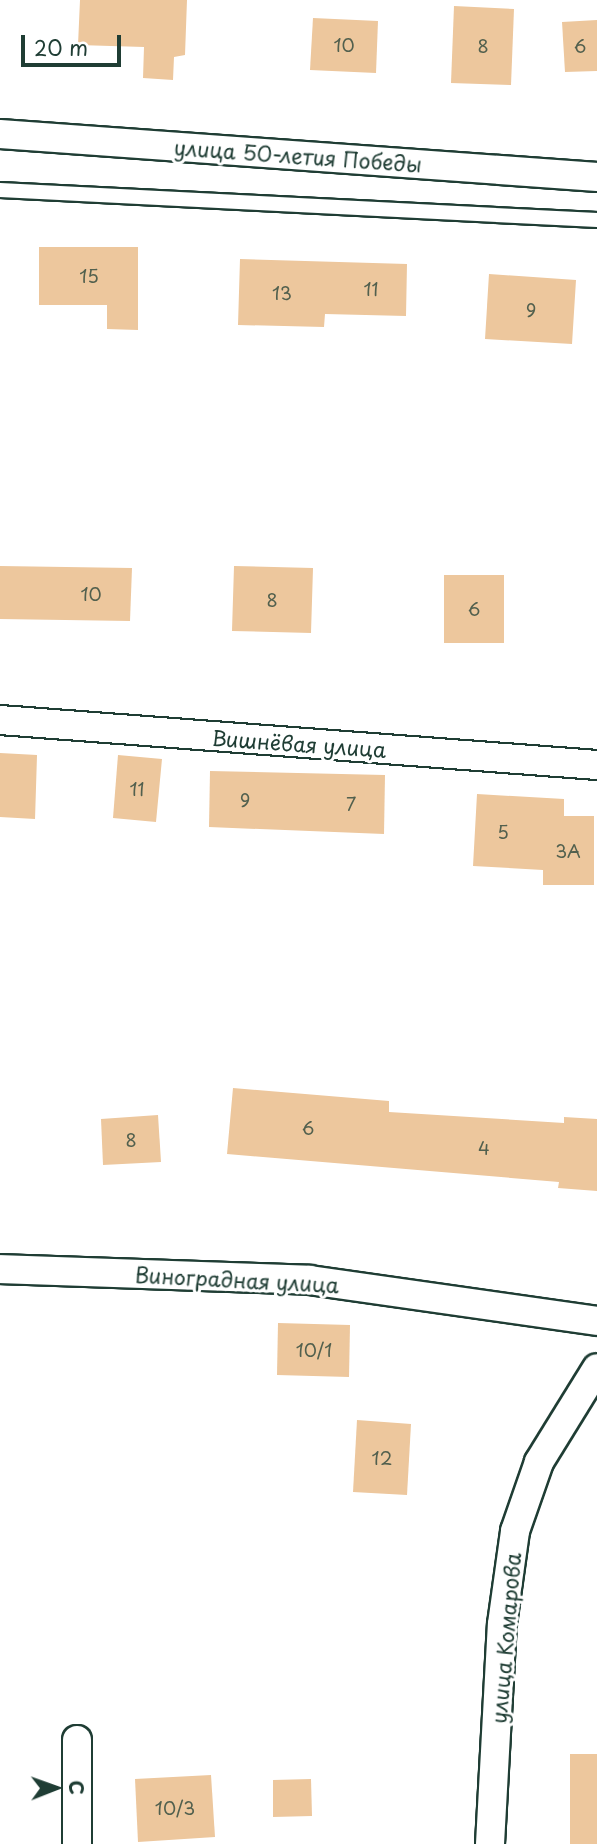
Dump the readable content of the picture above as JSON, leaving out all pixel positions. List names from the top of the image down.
{
  "streets": {
    "street": [
      "улица 50-летия Победы",
      "Вишнёвая улица",
      "Виноградная улица",
      "улица Комарова"
    ]
  },
  "house_numbers": [
    "10",
    "8",
    "6",
    "15",
    "11",
    "13",
    "9",
    "10",
    "8",
    "6",
    "11",
    "9",
    "7",
    "5",
    "3А",
    "6",
    "8",
    "4",
    "10/1",
    "12",
    "10/3"
  ],
  "scale_bar": "20 m",
  "north": "right"
}
